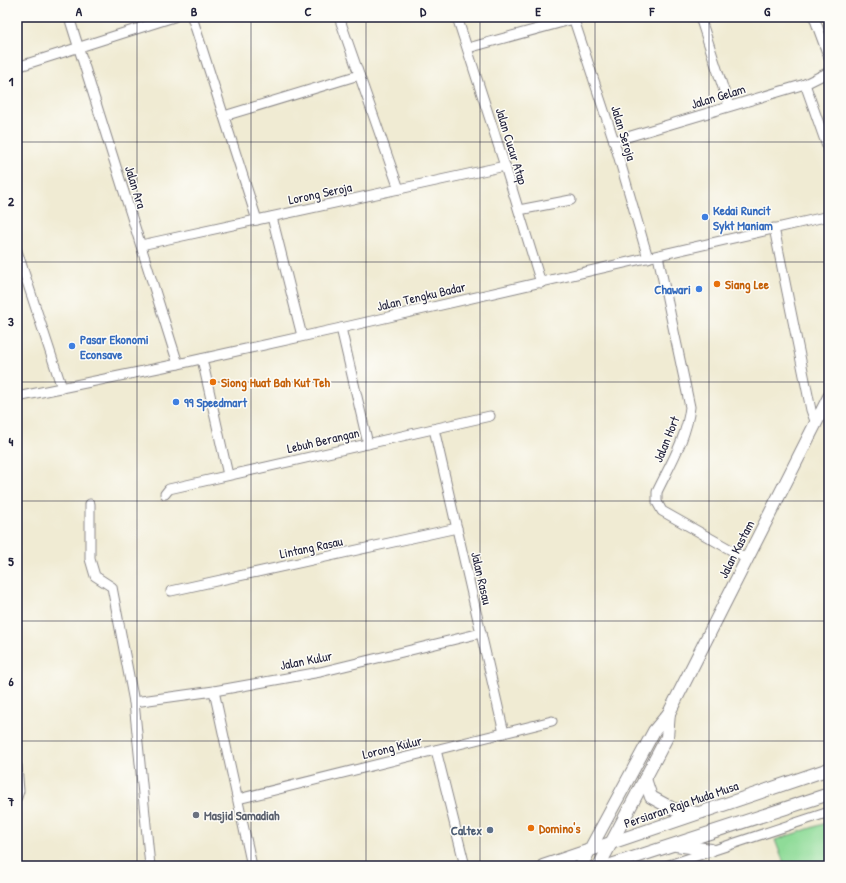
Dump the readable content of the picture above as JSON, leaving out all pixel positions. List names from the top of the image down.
{
  "streets": {
    "street": [
      "Jalan Gelam",
      "Jalan Seroja",
      "Jalan Cucur Atap",
      "Jalan Ara",
      "Lorong Seroja",
      "Jalan Tengku Badar",
      "Jalan Hort",
      "Lebuh Berangan",
      "Lintang Rasau",
      "Jalan Kastam",
      "Jalan Rasau",
      "Jalan Kulur",
      "Lorong Kulur",
      "Persiaran Raja Muda Musa"
    ]
  },
  "crossings": [
    ["Jalan Gelam", "Jalan Seroja"],
    ["Jalan Seroja", "Jalan Tengku Badar"],
    ["Jalan Cucur Atap", "Lorong Seroja"],
    ["Jalan Cucur Atap", "Jalan Tengku Badar"],
    ["Jalan Ara", "Lorong Seroja"],
    ["Jalan Ara", "Jalan Tengku Badar"],
    ["Jalan Tengku Badar", "Jalan Hort"],
    ["Jalan Hort", "Jalan Kastam"],
    ["Lebuh Berangan", "Jalan Rasau"],
    ["Lintang Rasau", "Jalan Rasau"],
    ["Jalan Kastam", "Persiaran Raja Muda Musa"],
    ["Jalan Rasau", "Jalan Kulur"],
    ["Jalan Rasau", "Lorong Kulur"]
  ],
  "places": [
    "Kedai Runcit Sykt Maniam",
    "Siang Lee",
    "Chawari",
    "Pasar Ekonomi Econsave",
    "Siong Huat Bah Kut Teh",
    "99 Speedmart",
    "Masjid Samadiah",
    "Domino's",
    "Caltex"
  ],
  "grid": {
    "columns": [
      "A",
      "B",
      "C",
      "D",
      "E",
      "F",
      "G"
    ],
    "rows": [
      "1",
      "2",
      "3",
      "4",
      "5",
      "6",
      "7"
    ]
  }
}
